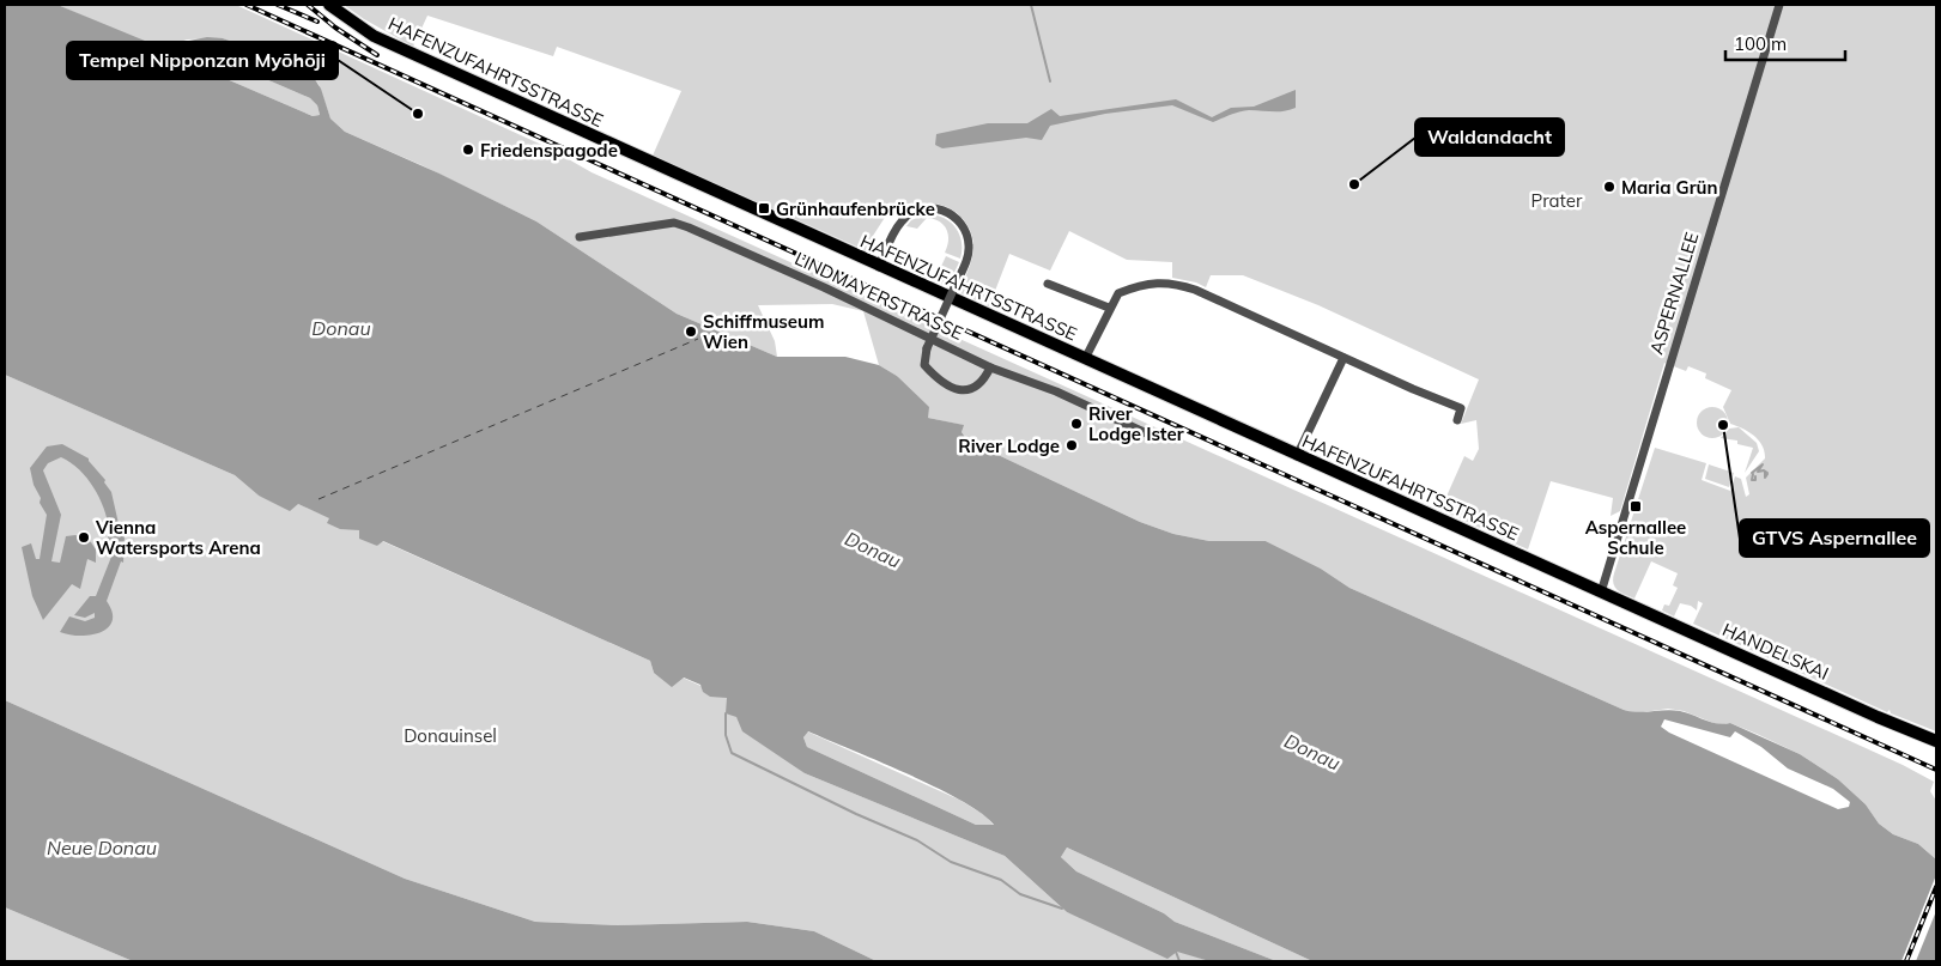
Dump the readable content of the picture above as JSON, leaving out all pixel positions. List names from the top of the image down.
{
  "streets": {
    "main road": ["HAFENZUFAHRTSSTRASSE", "HANDELSKAI"],
    "street": ["ASPERNALLEE", "LINDMAYERSTRASSE"]
  },
  "crossings": [
    ["HAFENZUFAHRTSSTRASSE", "ASPERNALLEE"],
    ["HAFENZUFAHRTSSTRASSE", "HANDELSKAI"],
    ["ASPERNALLEE", "HANDELSKAI"]
  ],
  "water": ["Donau", "Neue Donau"],
  "parks": ["Prater", "Donauinsel"],
  "places": {
    "other": [
      "Tempel Nipponzan Myōhōji",
      "Friedenspagode",
      "Waldandacht",
      "Maria Grün",
      "Schiffmuseum Wien",
      "River Lodge Ister",
      "GTVS Aspernallee",
      "River Lodge",
      "Vienna Watersports Arena"
    ],
    "transit": ["Grünhaufenbrücke", "Aspernallee Schule"]
  },
  "scale_bar": "100 m"
}
